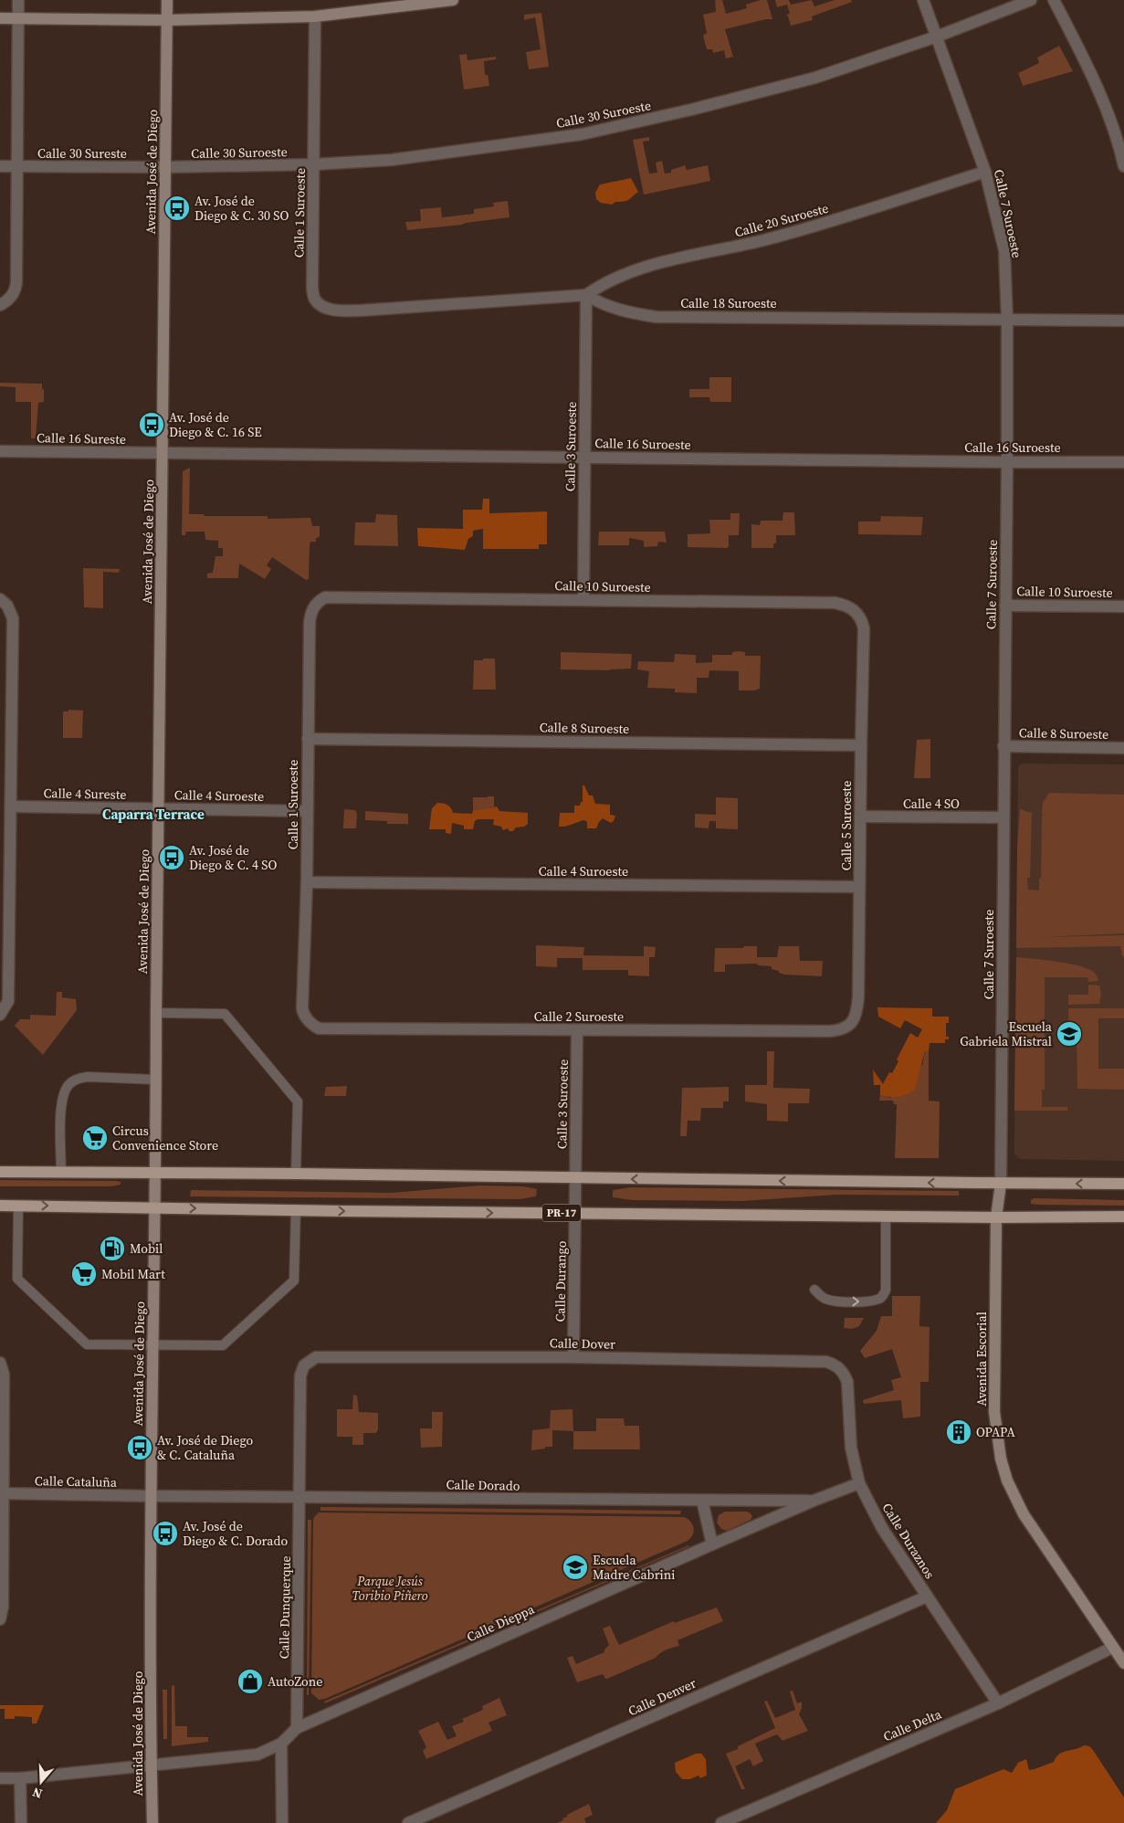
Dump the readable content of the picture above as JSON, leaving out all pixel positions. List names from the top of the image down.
{
  "streets": {
    "main road": ["Avenida José de Diego", "PR-17", "Avenida Escorial"],
    "street": [
      "Calle 30 Suroeste",
      "Calle 30 Sureste",
      "Calle 1 Suroeste",
      "Calle 7 Suroeste",
      "Calle 20 Suroeste",
      "Calle 18 Suroeste",
      "Calle 16 Sureste",
      "Calle 16 Suroeste",
      "Calle 3 Suroeste",
      "Calle 10 Suroeste",
      "Calle 8 Suroeste",
      "Calle 4 Sureste",
      "Calle 4 Suroeste",
      "Calle 4 SO",
      "Calle 5 Suroeste",
      "Calle 2 Suroeste",
      "Calle Durango",
      "Calle Dover",
      "Calle Cataluña",
      "Calle Dorado",
      "Calle Duraznos",
      "Calle Dunquerque",
      "Calle Dieppa",
      "Calle Denver",
      "Calle Delta"
    ]
  },
  "crossings": [
    ["Calle 30 Suroeste", "Calle 30 Sureste"],
    ["Calle 30 Suroeste", "Avenida José de Diego"],
    ["Calle 30 Suroeste", "Calle 1 Suroeste"],
    ["Calle 30 Suroeste", "Calle 7 Suroeste"],
    ["Calle 30 Sureste", "Avenida José de Diego"],
    ["Avenida José de Diego", "Calle 16 Sureste"],
    ["Avenida José de Diego", "Calle 16 Suroeste"],
    ["Avenida José de Diego", "Calle 4 Sureste"],
    ["Avenida José de Diego", "Calle 4 Suroeste"],
    ["Avenida José de Diego", "PR-17"],
    ["Avenida José de Diego", "Calle Cataluña"],
    ["Avenida José de Diego", "Calle Dorado"],
    ["Avenida José de Diego", "Calle Dieppa"],
    ["Calle 1 Suroeste", "Calle 20 Suroeste"],
    ["Calle 1 Suroeste", "Calle 18 Suroeste"],
    ["Calle 1 Suroeste", "Calle 3 Suroeste"],
    ["Calle 1 Suroeste", "Calle 10 Suroeste"],
    ["Calle 1 Suroeste", "Calle 8 Suroeste"],
    ["Calle 1 Suroeste", "Calle 4 Suroeste"],
    ["Calle 1 Suroeste", "Calle 2 Suroeste"],
    ["Calle 7 Suroeste", "Calle 20 Suroeste"],
    ["Calle 7 Suroeste", "Calle 18 Suroeste"],
    ["Calle 7 Suroeste", "Calle 16 Suroeste"],
    ["Calle 7 Suroeste", "Calle 10 Suroeste"],
    ["Calle 7 Suroeste", "Calle 8 Suroeste"],
    ["Calle 7 Suroeste", "Calle 4 SO"],
    ["Calle 7 Suroeste", "Avenida Escorial"],
    ["Calle 20 Suroeste", "Calle 18 Suroeste"],
    ["Calle 20 Suroeste", "Calle 3 Suroeste"],
    ["Calle 18 Suroeste", "Calle 3 Suroeste"],
    ["Calle 16 Sureste", "Calle 16 Suroeste"],
    ["Calle 16 Suroeste", "Calle 3 Suroeste"],
    ["Calle 3 Suroeste", "Calle 10 Suroeste"],
    ["Calle 3 Suroeste", "Calle 2 Suroeste"],
    ["Calle 3 Suroeste", "Calle Durango"],
    ["Calle 10 Suroeste", "Calle 5 Suroeste"],
    ["Calle 8 Suroeste", "Calle 5 Suroeste"],
    ["Calle 4 Sureste", "Calle 4 Suroeste"],
    ["Calle 4 Suroeste", "Calle 5 Suroeste"],
    ["Calle 4 SO", "Calle 5 Suroeste"],
    ["Calle 5 Suroeste", "Calle 2 Suroeste"],
    ["PR-17", "Calle Durango"],
    ["PR-17", "Avenida Escorial"],
    ["Calle Durango", "Calle Dover"],
    ["Calle Dover", "Calle Duraznos"],
    ["Calle Dover", "Calle Dunquerque"],
    ["Avenida Escorial", "Calle Delta"],
    ["Calle Cataluña", "Calle Dorado"],
    ["Calle Dorado", "Calle Dunquerque"],
    ["Calle Dorado", "Calle Dieppa"],
    ["Calle Duraznos", "Calle Dieppa"],
    ["Calle Duraznos", "Calle Denver"],
    ["Calle Duraznos", "Calle Delta"],
    ["Calle Dunquerque", "Calle Dieppa"]
  ],
  "districts": ["Caparra Terrace"],
  "parks": ["Parque Jesús Toribio Piñero"],
  "places": {
    "bus stop": [
      "Av. José de Diego & C. 30 SO",
      "Av. José de Diego & C. 16 SE",
      "Av. José de Diego & C. 4 SO",
      "Av. José de Diego & C. Cataluña",
      "Av. José de Diego & C. Dorado"
    ],
    "school or university": ["Escuela Gabriela Mistral", "Escuela Madre Cabrini"],
    "supermarket": ["Circus Convenience Store", "Mobil Mart"],
    "fuel station": ["Mobil"],
    "building": ["OPAPA"],
    "shop": ["AutoZone"]
  },
  "north": "bottom"
}
